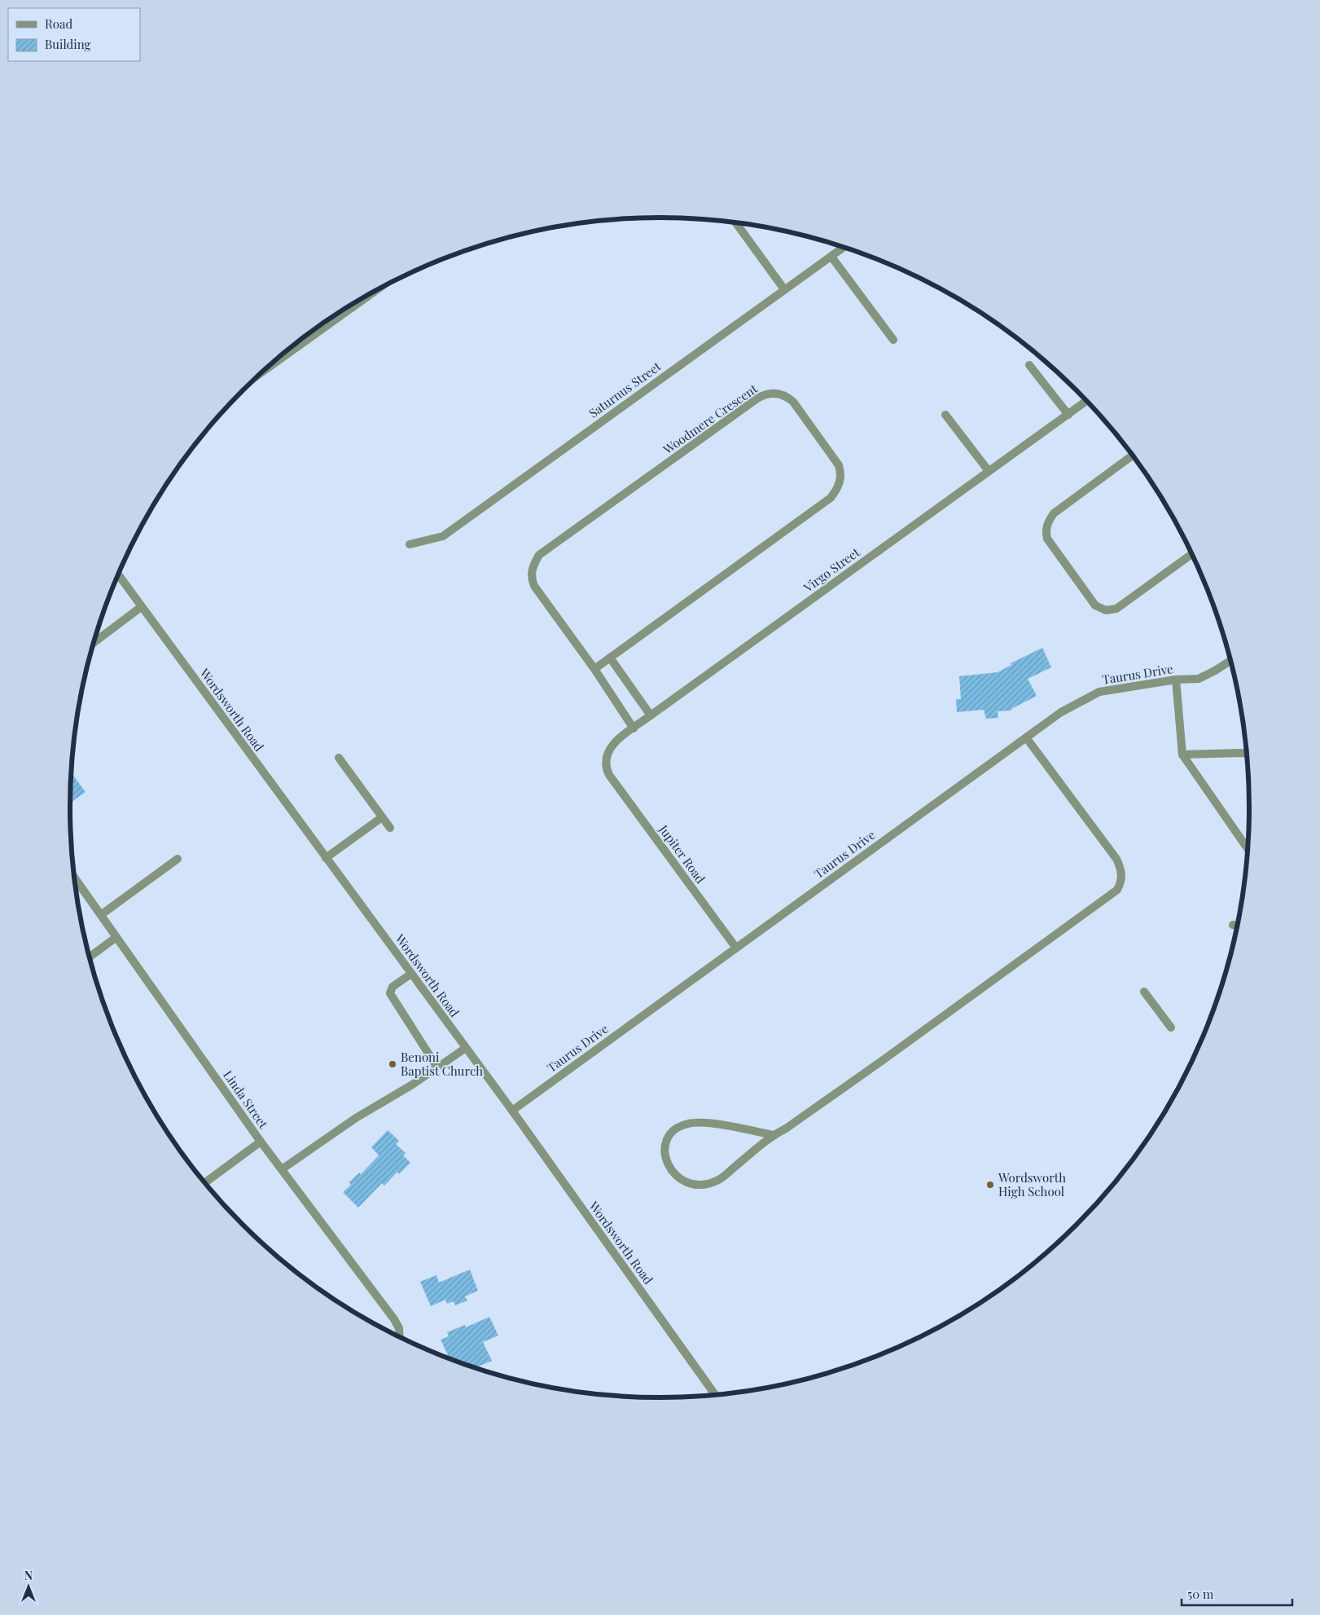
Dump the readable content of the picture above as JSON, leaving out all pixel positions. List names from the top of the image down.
{
  "streets": {
    "street": [
      "Saturnus Street",
      "Woodmere Crescent",
      "Virgo Street",
      "Taurus Drive",
      "Wordsworth Road",
      "Jupiter Road",
      "Linda Street"
    ]
  },
  "crossings": [
    ["Woodmere Crescent", "Virgo Street"],
    ["Virgo Street", "Jupiter Road"],
    ["Taurus Drive", "Wordsworth Road"],
    ["Taurus Drive", "Jupiter Road"]
  ],
  "places": ["Benoni Baptist Church", "Wordsworth High School"],
  "legend": ["Road", "Building"],
  "scale_bar": "50 m",
  "north": "top"
}
